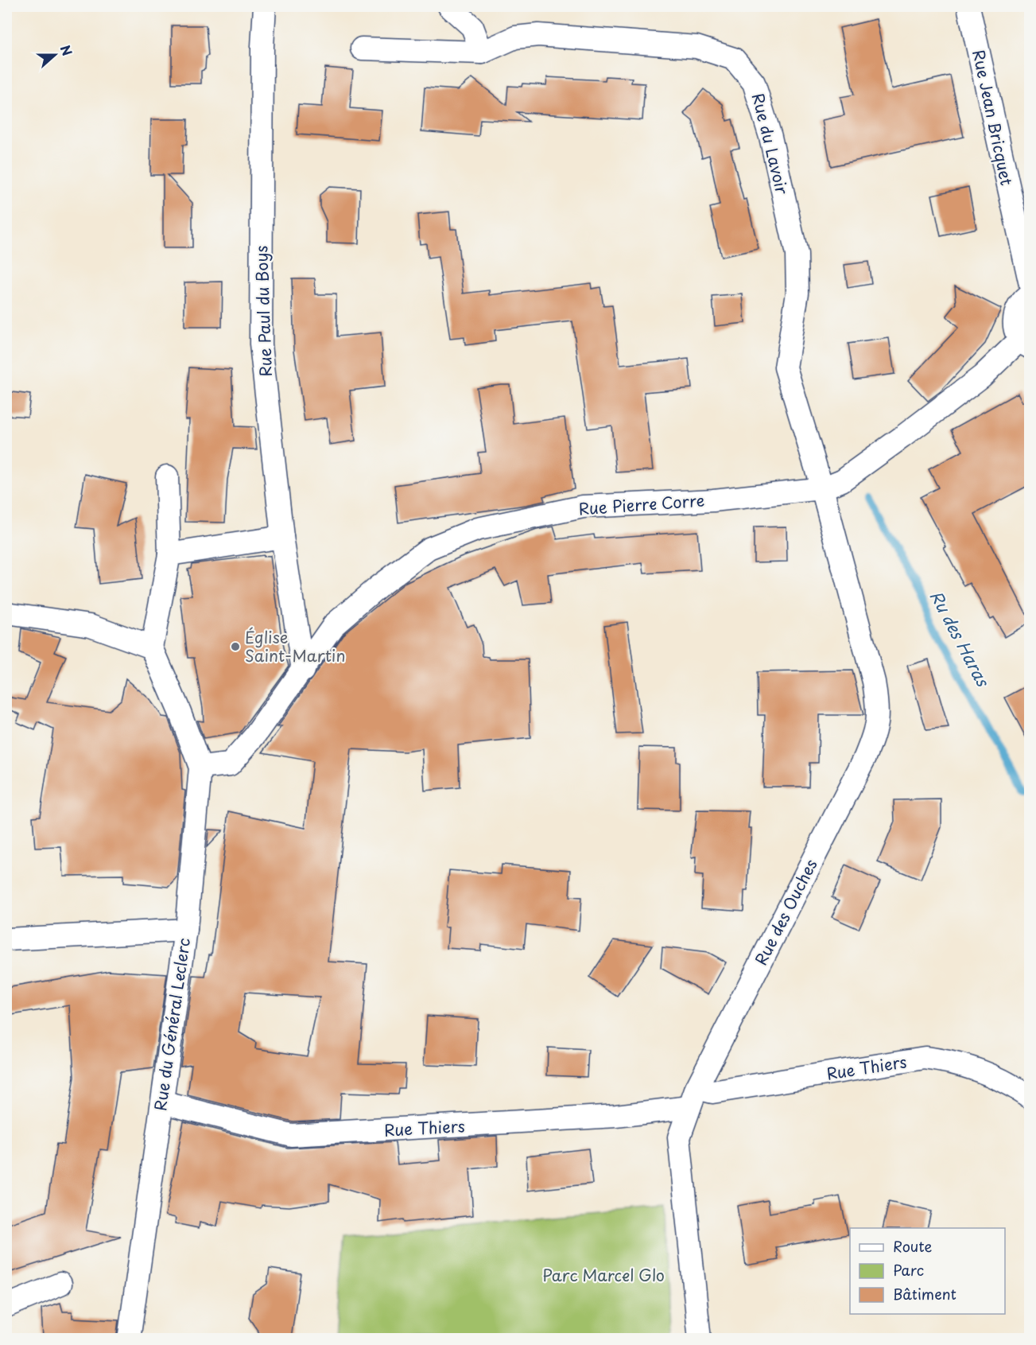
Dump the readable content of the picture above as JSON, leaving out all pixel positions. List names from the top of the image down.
{
  "streets": {
    "street": [
      "Rue Jean Bricquet",
      "Rue du Lavoir",
      "Rue Paul du Boys",
      "Rue Pierre Corre",
      "Rue des Ouches",
      "Rue du Général Leclerc",
      "Rue Thiers"
    ]
  },
  "crossings": [
    ["Rue du Lavoir", "Rue Pierre Corre"],
    ["Rue du Lavoir", "Rue des Ouches"],
    ["Rue Paul du Boys", "Rue Pierre Corre"],
    ["Rue Pierre Corre", "Rue des Ouches"],
    ["Rue Pierre Corre", "Rue du Général Leclerc"],
    ["Rue des Ouches", "Rue Thiers"],
    ["Rue du Général Leclerc", "Rue Thiers"]
  ],
  "water": ["Ru des Haras"],
  "parks": ["Parc Marcel Glo"],
  "places": ["Église Saint-Martin"],
  "legend": ["Route", "Parc", "Bâtiment"],
  "north": "right"
}
